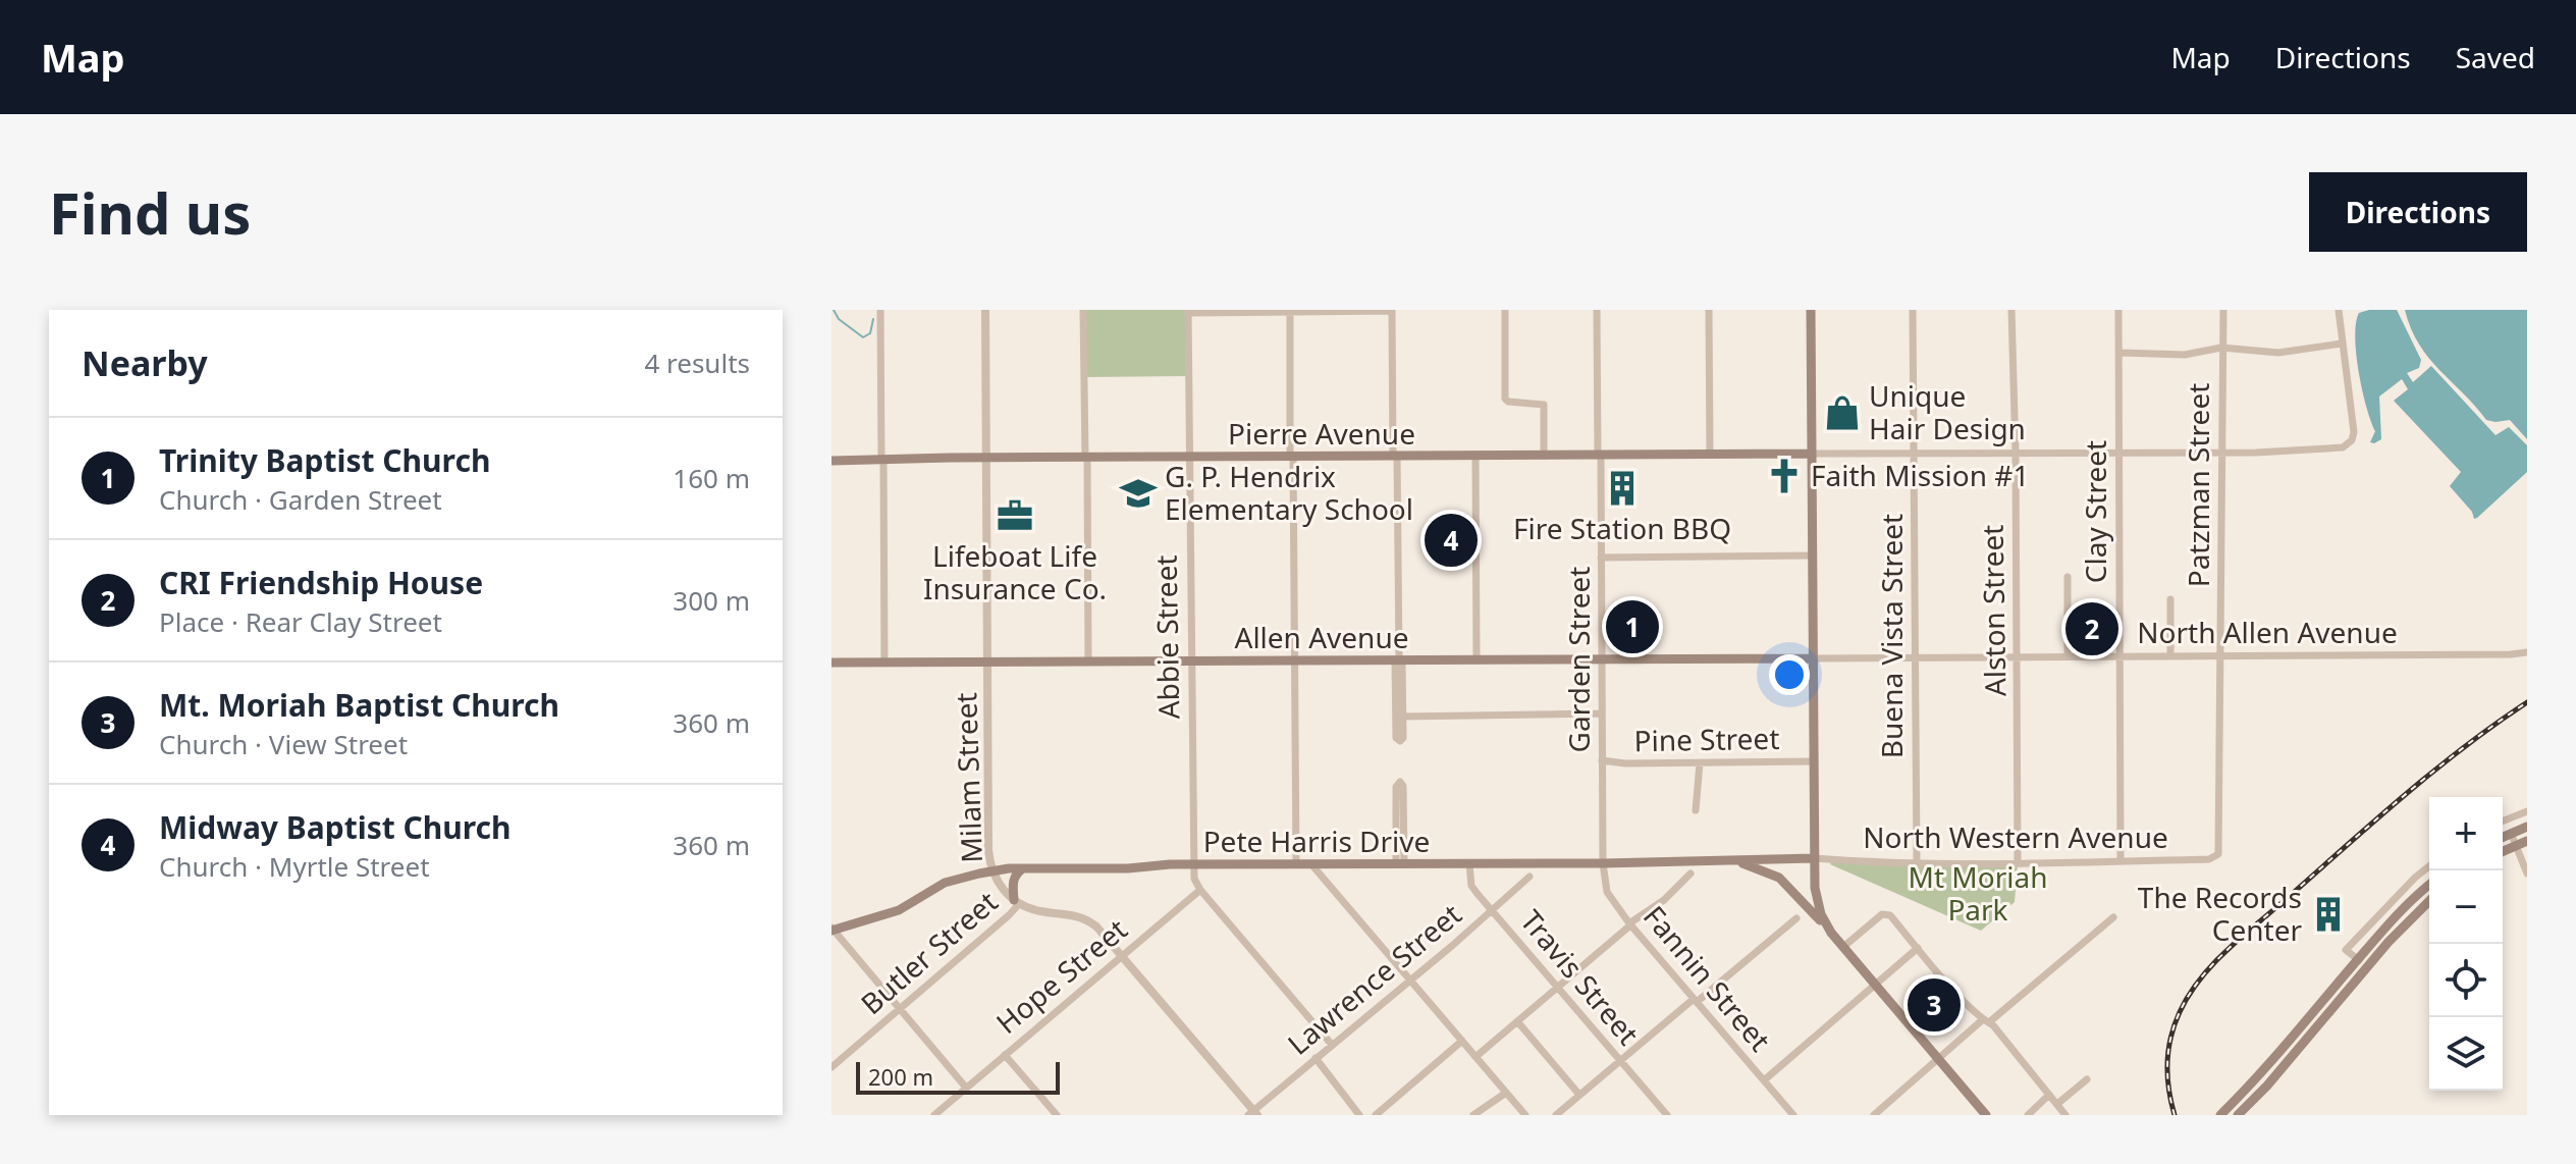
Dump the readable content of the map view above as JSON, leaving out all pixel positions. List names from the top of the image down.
{
  "streets": {
    "main road": ["Pierre Avenue", "Allen Avenue", "Pete Harris Drive"],
    "street": [
      "Patzman Street",
      "Clay Street",
      "Alston Street",
      "North Allen Avenue",
      "Buena Vista Street",
      "Abbie Street",
      "Garden Street",
      "Pine Street",
      "Milam Street",
      "North Western Avenue",
      "Butler Street",
      "Hope Street",
      "Travis Street",
      "Fannin Street",
      "Lawrence Street"
    ]
  },
  "crossings": [
    ["Pierre Avenue", "Abbie Street"],
    ["Pierre Avenue", "Garden Street"],
    ["Pierre Avenue", "Milam Street"],
    ["Patzman Street", "North Allen Avenue"],
    ["Patzman Street", "North Western Avenue"],
    ["Clay Street", "North Allen Avenue"],
    ["Clay Street", "North Western Avenue"],
    ["Alston Street", "North Allen Avenue"],
    ["Alston Street", "North Western Avenue"],
    ["North Allen Avenue", "Buena Vista Street"],
    ["North Allen Avenue", "Allen Avenue"],
    ["Buena Vista Street", "North Western Avenue"],
    ["Abbie Street", "Allen Avenue"],
    ["Abbie Street", "Pete Harris Drive"],
    ["Allen Avenue", "Garden Street"],
    ["Allen Avenue", "Milam Street"],
    ["Garden Street", "Pine Street"],
    ["Garden Street", "Pete Harris Drive"],
    ["Garden Street", "Fannin Street"],
    ["Milam Street", "Pete Harris Drive"],
    ["Milam Street", "Butler Street"],
    ["North Western Avenue", "Pete Harris Drive"],
    ["Pete Harris Drive", "Travis Street"],
    ["Pete Harris Drive", "Fannin Street"],
    ["Travis Street", "Lawrence Street"]
  ],
  "parks": ["Mt Moriah Park"],
  "places": {
    "shop": ["Unique Hair Design"],
    "church": ["Faith Mission #1"],
    "building": ["Fire Station BBQ", "The Records Center"],
    "school or university": ["G. P. Hendrix Elementary School"],
    "office": ["Lifeboat Life Insurance Co."]
  },
  "scale_bar": "200 m",
  "page": {
    "header": "Map",
    "nav": ["Map", "Directions", "Saved"],
    "buttons": "Directions",
    "title": "Find us",
    "heading": ["Nearby", "4 results"],
    "list": [
      {
        "mark": "1",
        "name": "Trinity Baptist Church",
        "note": "Church · Garden Street",
        "value": "160 m"
      },
      {
        "mark": "2",
        "name": "CRI Friendship House",
        "note": "Place · Rear Clay Street",
        "value": "300 m"
      },
      {
        "mark": "3",
        "name": "Mt. Moriah Baptist Church",
        "note": "Church · View Street",
        "value": "360 m"
      },
      {
        "mark": "4",
        "name": "Midway Baptist Church",
        "note": "Church · Myrtle Street",
        "value": "360 m"
      }
    ],
    "pins": [
      "4",
      "1",
      "2",
      "3"
    ],
    "map_buttons": ["+", "−"],
    "scale": "200 m"
  }
}
